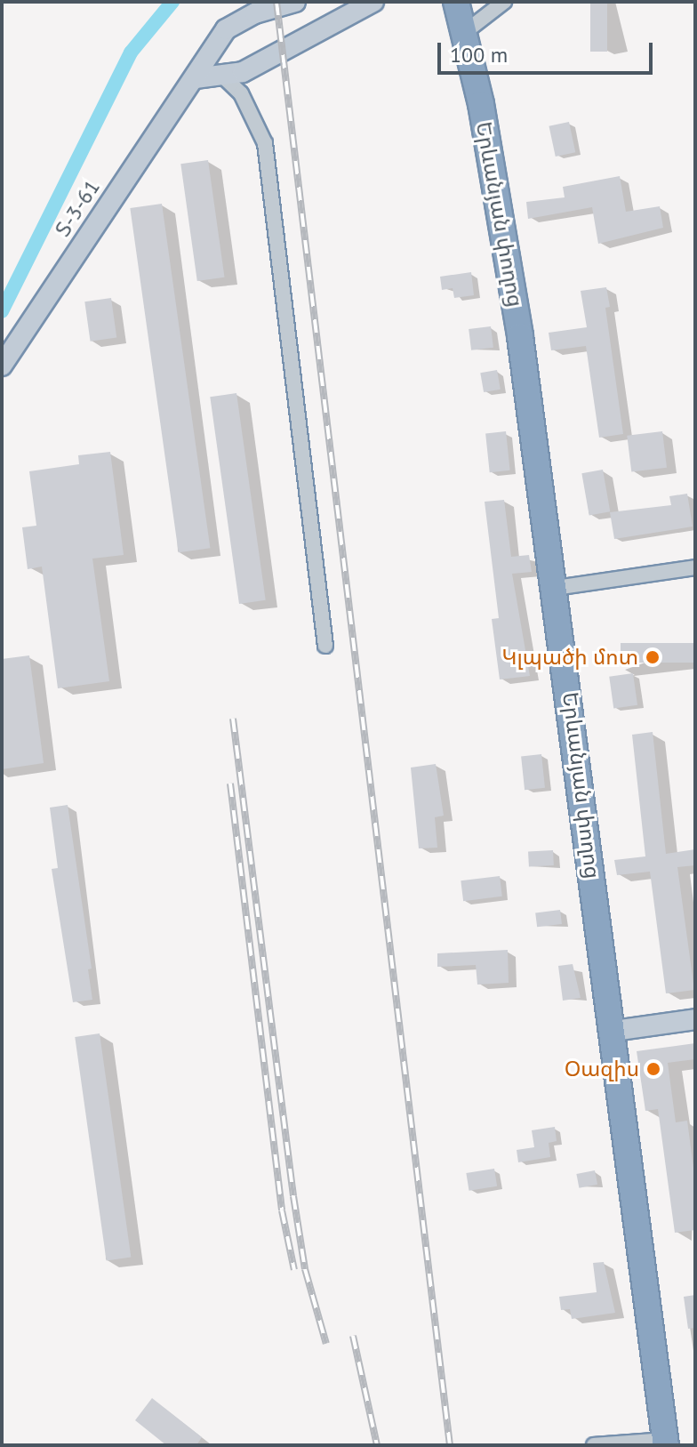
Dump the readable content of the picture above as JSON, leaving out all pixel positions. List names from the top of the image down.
{
  "streets": {
    "highway": ["Երևանյան փողոց"],
    "street": ["Տ-3-61"]
  },
  "places": ["Կլպածի մոտ", "Օազիս"],
  "scale_bar": "100 m"
}
